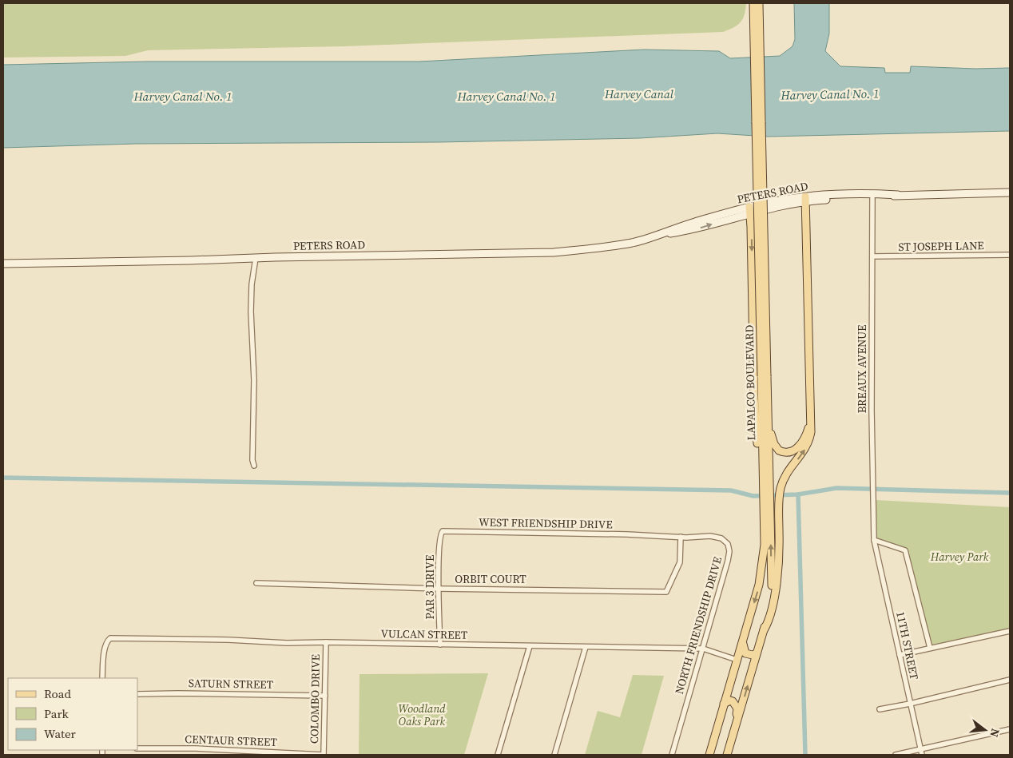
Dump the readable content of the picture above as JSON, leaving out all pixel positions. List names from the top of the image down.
{
  "streets": {
    "main road": ["PETERS ROAD", "LAPALCO BOULEVARD"],
    "street": [
      "ST JOSEPH LANE",
      "BREAUX AVENUE",
      "WEST FRIENDSHIP DRIVE",
      "ORBIT COURT",
      "PAR 3 DRIVE",
      "NORTH FRIENDSHIP DRIVE",
      "VULCAN STREET",
      "11TH STREET",
      "SATURN STREET",
      "COLOMBO DRIVE",
      "CENTAUR STREET"
    ]
  },
  "crossings": [
    ["PETERS ROAD", "BREAUX AVENUE"],
    ["ST JOSEPH LANE", "BREAUX AVENUE"],
    ["BREAUX AVENUE", "11TH STREET"],
    ["LAPALCO BOULEVARD", "VULCAN STREET"],
    ["WEST FRIENDSHIP DRIVE", "ORBIT COURT"],
    ["WEST FRIENDSHIP DRIVE", "PAR 3 DRIVE"],
    ["WEST FRIENDSHIP DRIVE", "NORTH FRIENDSHIP DRIVE"],
    ["ORBIT COURT", "PAR 3 DRIVE"],
    ["ORBIT COURT", "NORTH FRIENDSHIP DRIVE"],
    ["PAR 3 DRIVE", "VULCAN STREET"],
    ["NORTH FRIENDSHIP DRIVE", "VULCAN STREET"],
    ["VULCAN STREET", "COLOMBO DRIVE"],
    ["SATURN STREET", "COLOMBO DRIVE"],
    ["COLOMBO DRIVE", "CENTAUR STREET"]
  ],
  "water": ["Harvey Canal", "Harvey Canal No. 1"],
  "parks": ["Harvey Park", "Woodland Oaks Park"],
  "legend": ["Road", "Park", "Water"],
  "north": "right"
}
